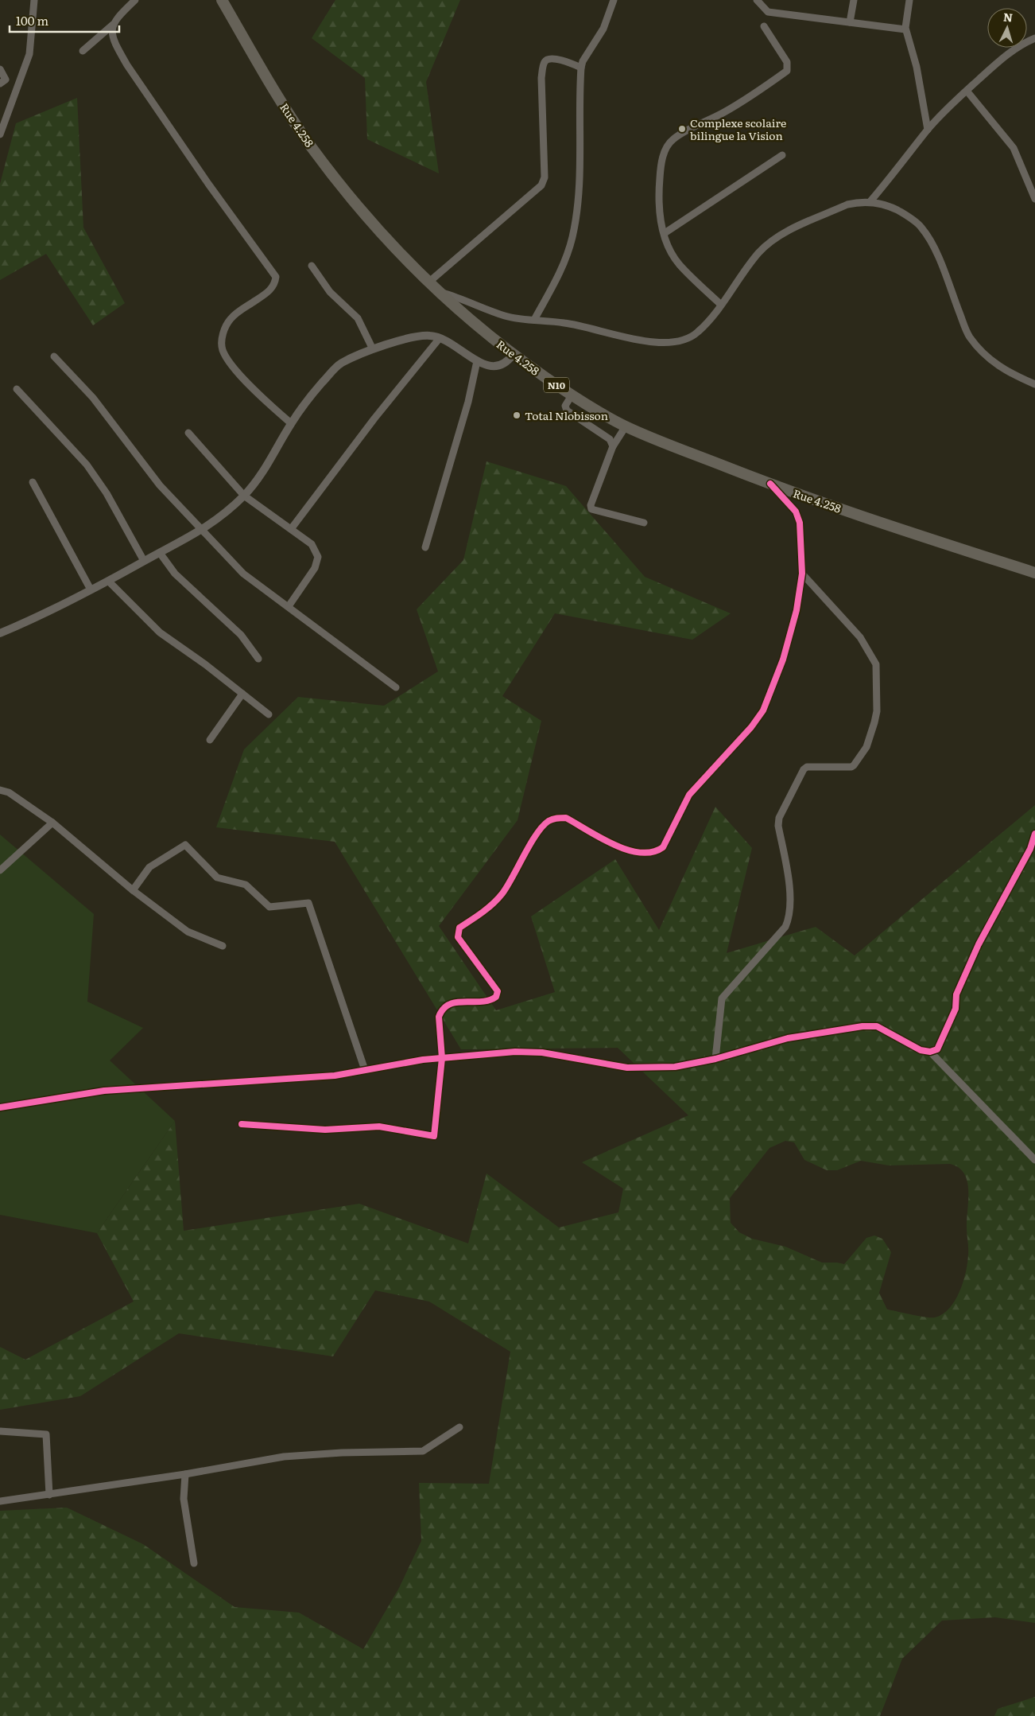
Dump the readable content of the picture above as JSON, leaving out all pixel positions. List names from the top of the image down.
{
  "streets": {
    "highway": ["Rue 4.258", "N10"]
  },
  "places": ["Complexe scolaire bilingue la Vision", "Total Nlobisson"],
  "scale_bar": "100 m",
  "north": "top"
}
